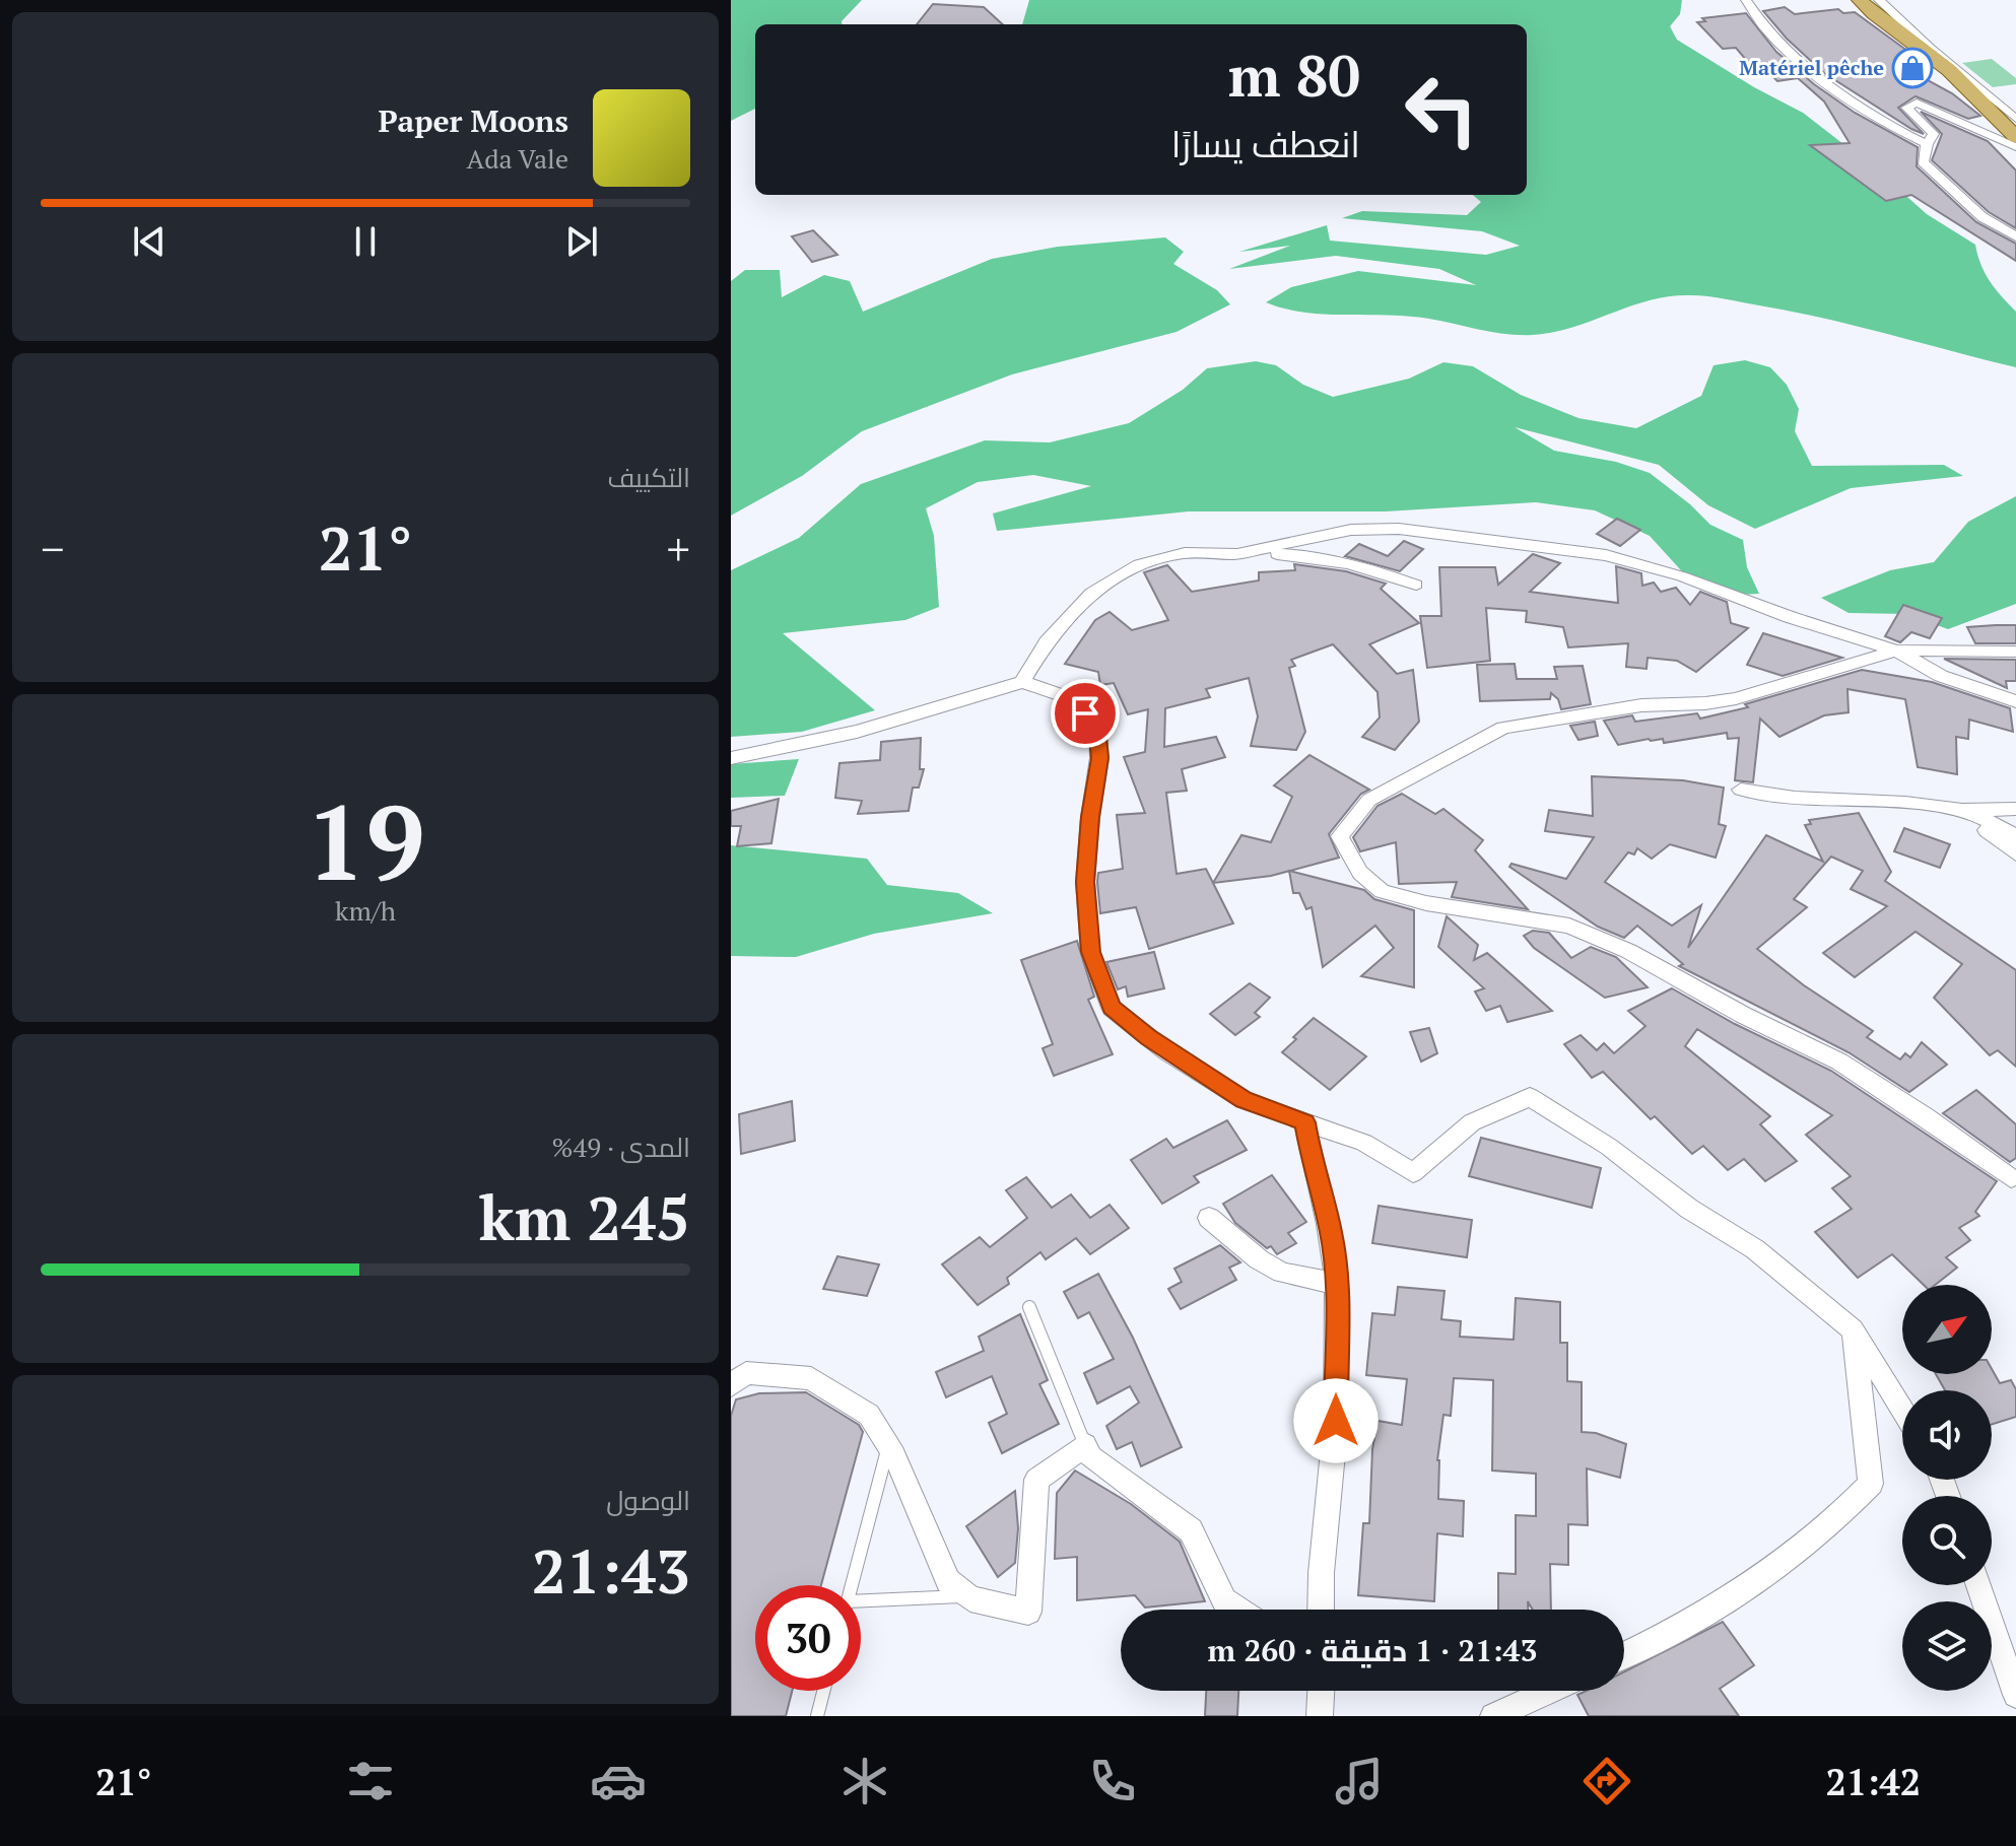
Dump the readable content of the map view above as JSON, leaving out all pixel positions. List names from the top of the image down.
{
  "places": {
    "shop": ["Matériel pêche"]
  },
  "north": "top right",
  "page": {
    "turn": ["80 m", "انعطف يسارًا"],
    "song": ["Paper Moons", "Ada Vale"],
    "tile": [
      "التكييف",
      ["19", "km/h"],
      ["المدى · 49%", "245 km"],
      ["الوصول", "21:43"]
    ],
    "heat": ["−", "21°", "+"],
    "limit": "30",
    "trip": "21:43 · 1 دقيقة · 260 m",
    "tabs": ["21:42", "21°"]
  }
}
